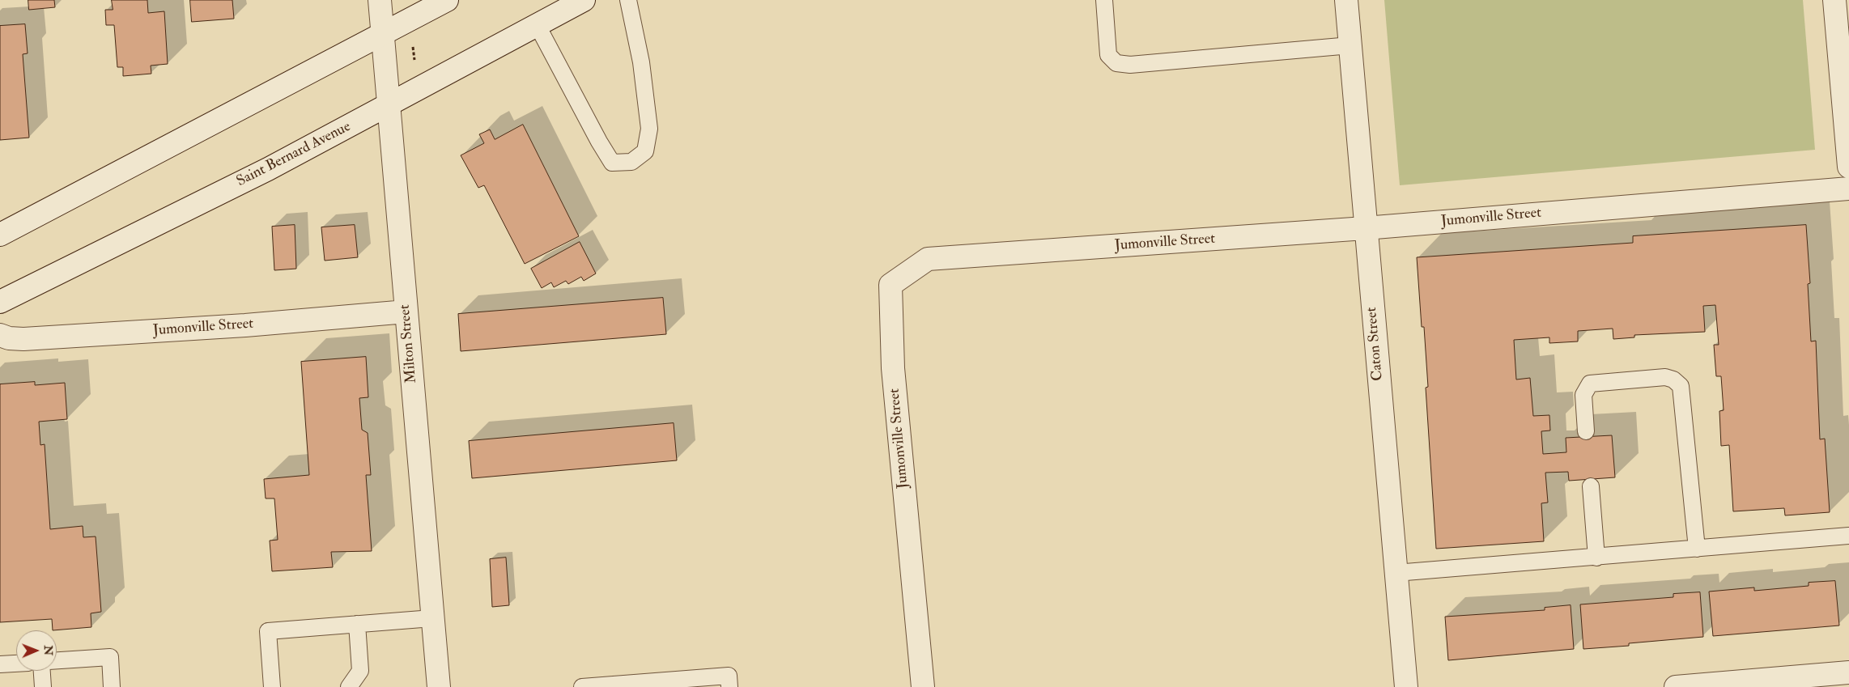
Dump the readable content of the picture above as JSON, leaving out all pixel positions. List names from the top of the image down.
{
  "streets": {
    "street": [
      "Saint Bernard Avenue",
      "Jumonville Street",
      "Milton Street",
      "Caton Street"
    ]
  },
  "crossings": [
    ["Saint Bernard Avenue", "Milton Street"],
    ["Jumonville Street", "Milton Street"],
    ["Jumonville Street", "Caton Street"]
  ],
  "north": "right"
}
